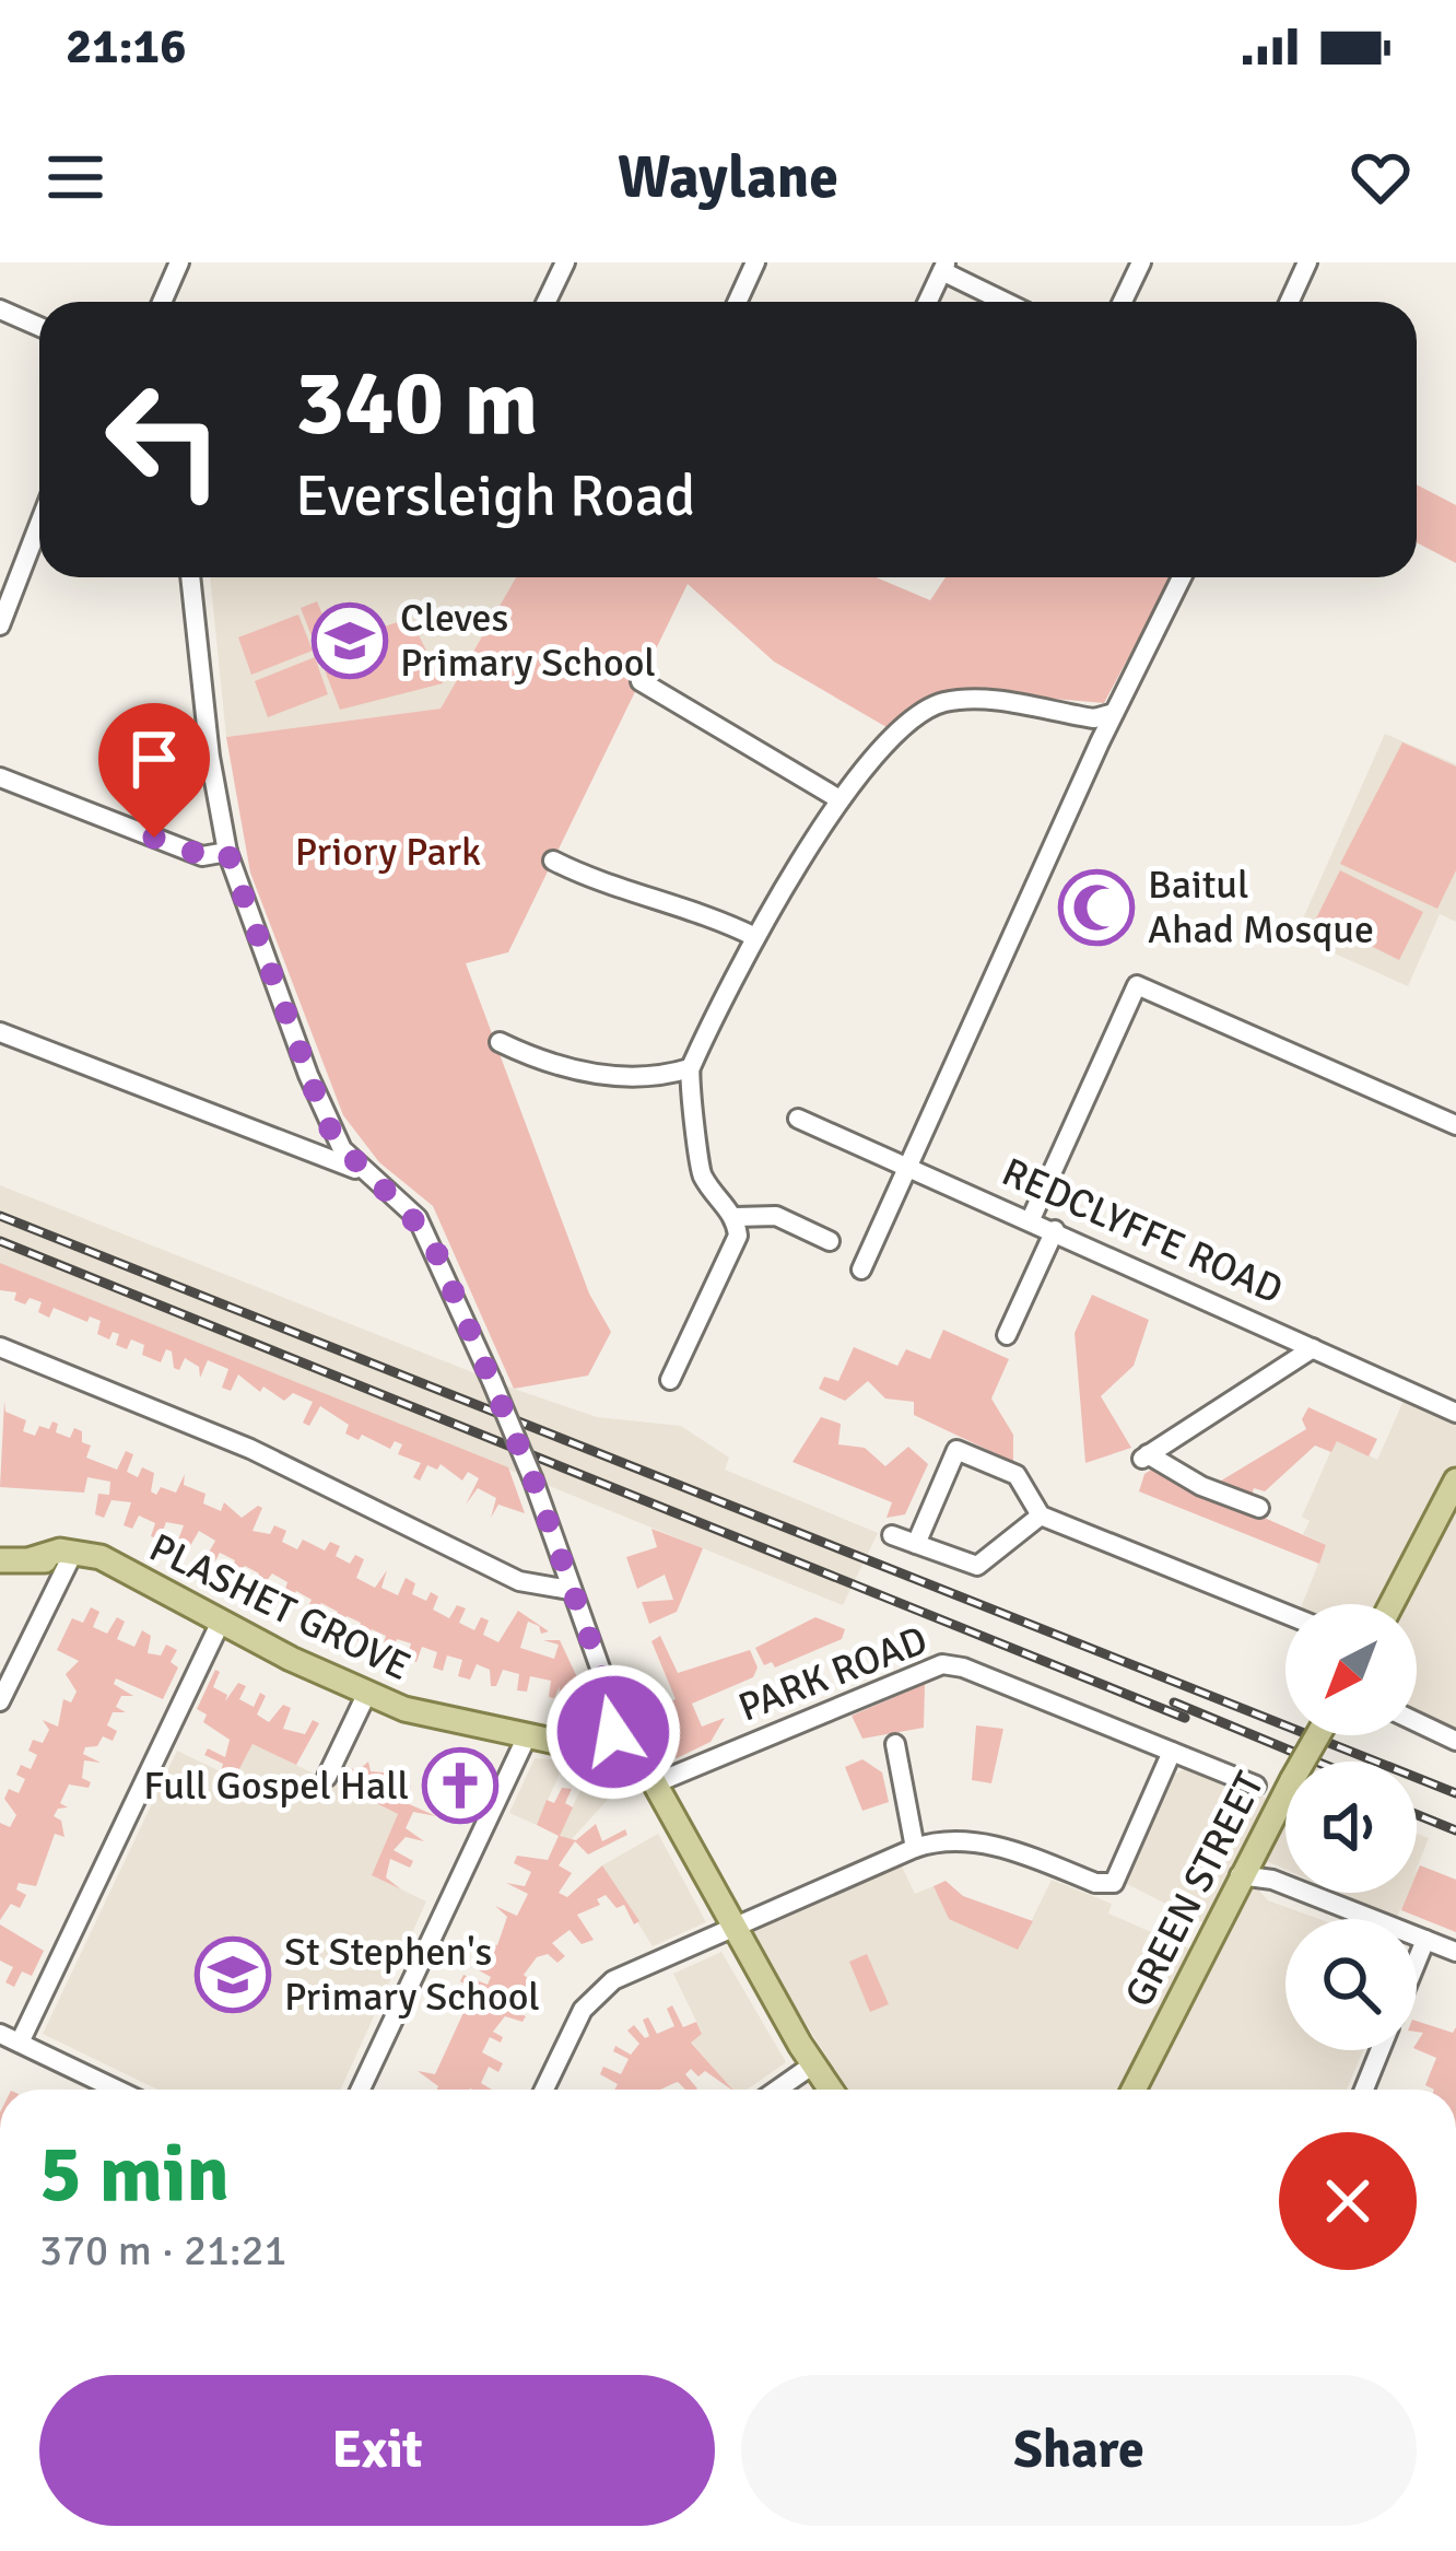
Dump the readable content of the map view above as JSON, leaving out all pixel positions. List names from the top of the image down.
{
  "streets": {
    "main road": ["PLASHET GROVE", "GREEN STREET"],
    "street": ["REDCLYFFE ROAD", "PARK ROAD"]
  },
  "crossings": [
    ["PLASHET GROVE", "PARK ROAD"]
  ],
  "parks": ["Priory Park"],
  "places": {
    "school or university": ["Cleves Primary School", "St Stephen's Primary School"],
    "mosque": ["Baitul Ahad Mosque"],
    "church": ["Full Gospel Hall"]
  },
  "north": "bottom left",
  "page": {
    "status": "21:16",
    "header": "Waylane",
    "turn": ["340 m", "Eversleigh Road"],
    "heading": ["5 min", "370 m · 21:21"],
    "buttons": ["Exit", "Share"]
  }
}
